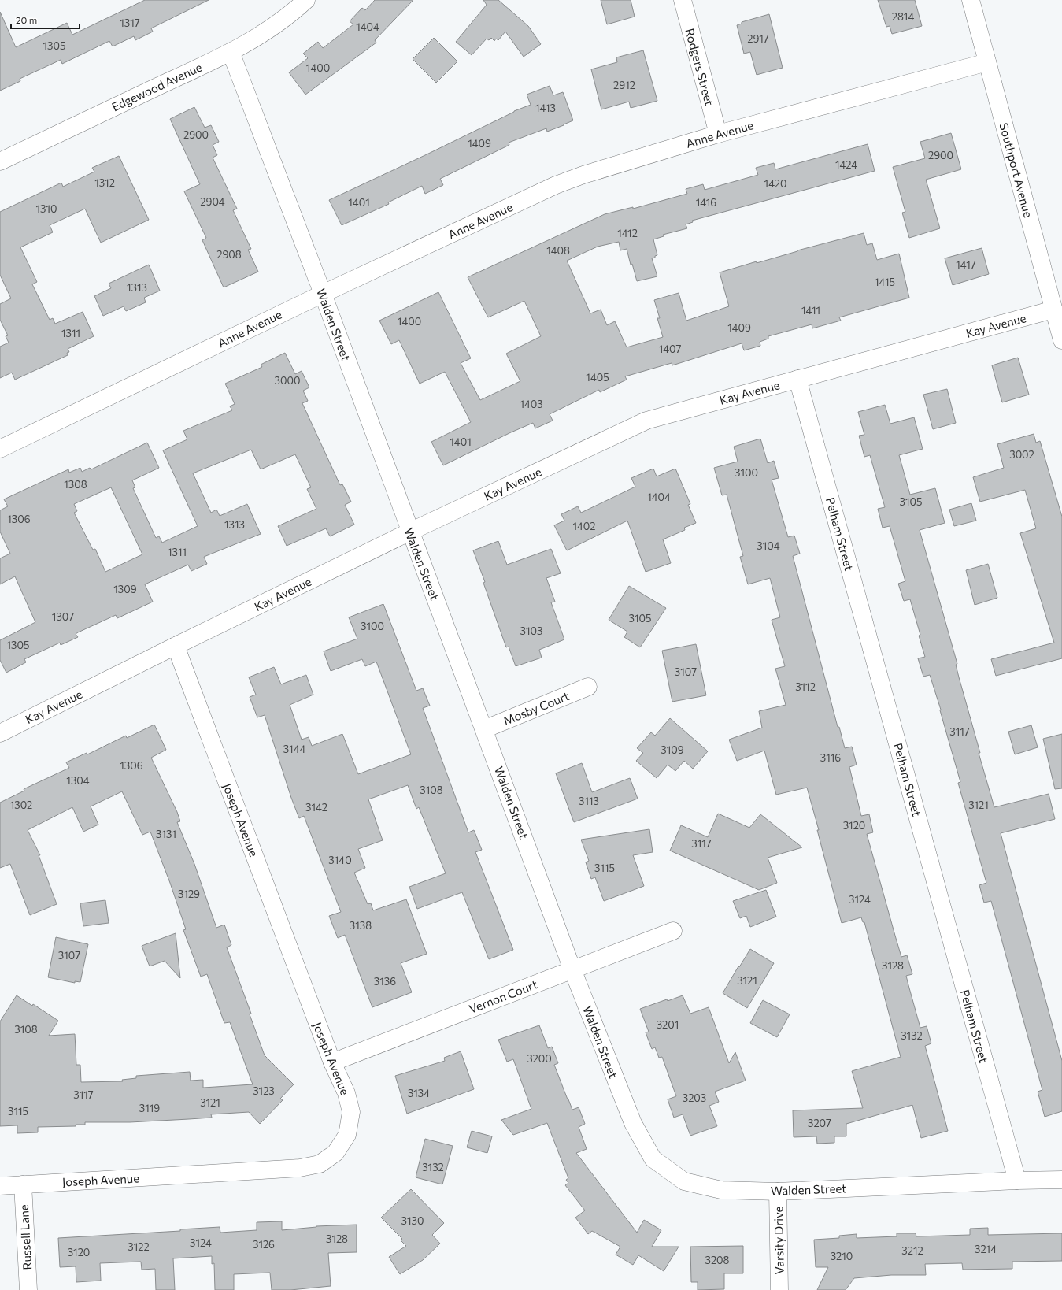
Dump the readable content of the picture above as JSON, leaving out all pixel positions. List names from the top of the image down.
{
  "streets": {
    "street": [
      "Rodgers Street",
      "Edgewood Avenue",
      "Anne Avenue",
      "Southport Avenue",
      "Walden Street",
      "Kay Avenue",
      "Pelham Street",
      "Mosby Court",
      "Joseph Avenue",
      "Vernon Court",
      "Russell Lane",
      "Varsity Drive"
    ]
  },
  "crossings": [
    ["Rodgers Street", "Anne Avenue"],
    ["Edgewood Avenue", "Walden Street"],
    ["Anne Avenue", "Southport Avenue"],
    ["Anne Avenue", "Walden Street"],
    ["Southport Avenue", "Kay Avenue"],
    ["Walden Street", "Kay Avenue"],
    ["Walden Street", "Pelham Street"],
    ["Walden Street", "Mosby Court"],
    ["Walden Street", "Vernon Court"],
    ["Walden Street", "Varsity Drive"],
    ["Kay Avenue", "Pelham Street"],
    ["Kay Avenue", "Joseph Avenue"],
    ["Joseph Avenue", "Vernon Court"],
    ["Joseph Avenue", "Russell Lane"]
  ],
  "house_numbers": [
    "2814",
    "1317",
    "1404",
    "2917",
    "1305",
    "1400",
    "2912",
    "1413",
    "2900",
    "1409",
    "2900",
    "1424",
    "1312",
    "1420",
    "2904",
    "1401",
    "1416",
    "1310",
    "1412",
    "1408",
    "2908",
    "1417",
    "1415",
    "1313",
    "1411",
    "1400",
    "1409",
    "1311",
    "1407",
    "1405",
    "3000",
    "1403",
    "1401",
    "3002",
    "3100",
    "1308",
    "1404",
    "3105",
    "1306",
    "1313",
    "1402",
    "3104",
    "1311",
    "1309",
    "1307",
    "3105",
    "3100",
    "3103",
    "1305",
    "3107",
    "3112",
    "3117",
    "3144",
    "3109",
    "3116",
    "1306",
    "1304",
    "3108",
    "3113",
    "1302",
    "3121",
    "3142",
    "3120",
    "3131",
    "3117",
    "3140",
    "3115",
    "3129",
    "3124",
    "3138",
    "3107",
    "3128",
    "3121",
    "3136",
    "3201",
    "3108",
    "3132",
    "3200",
    "3123",
    "3134",
    "3117",
    "3203",
    "3121",
    "3119",
    "3115",
    "3207",
    "3132",
    "3130",
    "3128",
    "3124",
    "3126",
    "3122",
    "3214",
    "3212",
    "3120",
    "3210",
    "3208"
  ],
  "scale_bar": "20 m"
}
